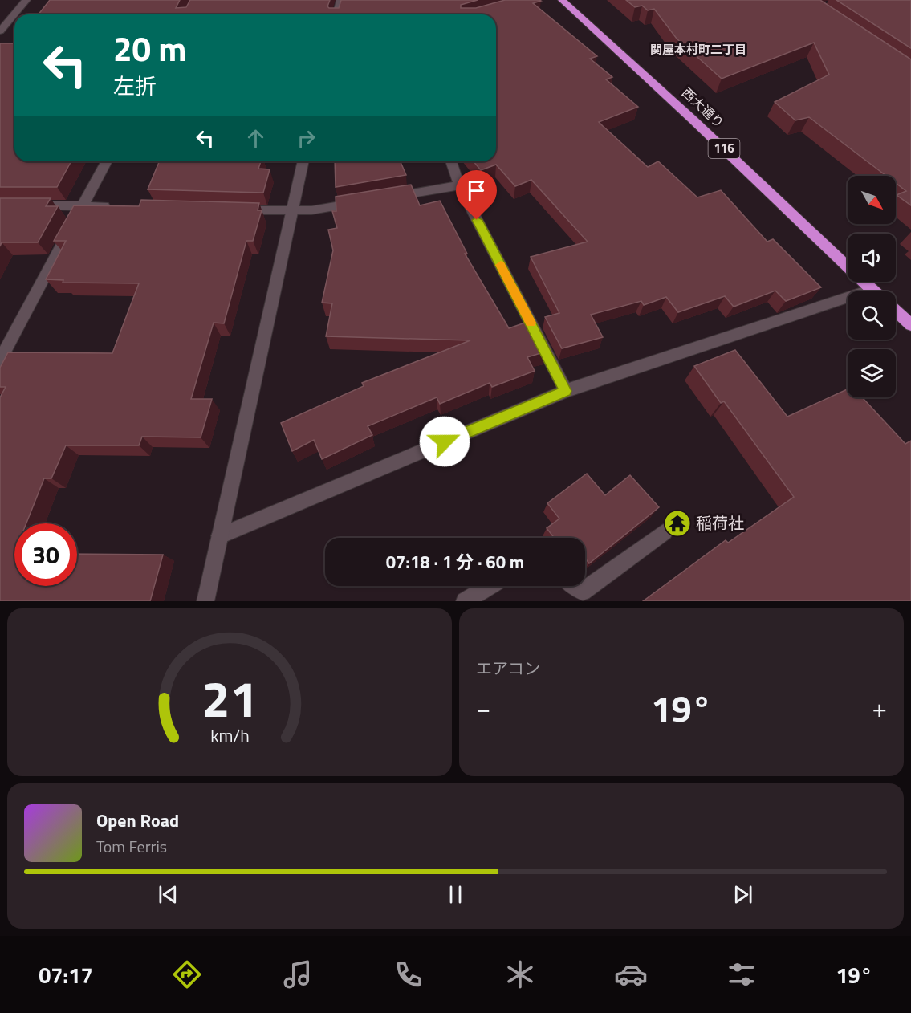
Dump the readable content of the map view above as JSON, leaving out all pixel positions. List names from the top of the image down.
{
  "streets": {
    "highway": ["西大通り", "116"]
  },
  "districts": ["関屋本村町二丁目"],
  "places": {
    "temple": ["稲荷社"]
  },
  "north": "bottom right",
  "page": {
    "turn": ["20 m", "左折"],
    "limit": "30",
    "trip": "07:18 · 1 分 · 60 m",
    "tile": "エアコン",
    "heat": ["−", "19°", "+"],
    "song": ["Open Road", "Tom Ferris"],
    "tabs": ["07:17", "19°"],
    "gauge": ["21", "km/h"]
  }
}
